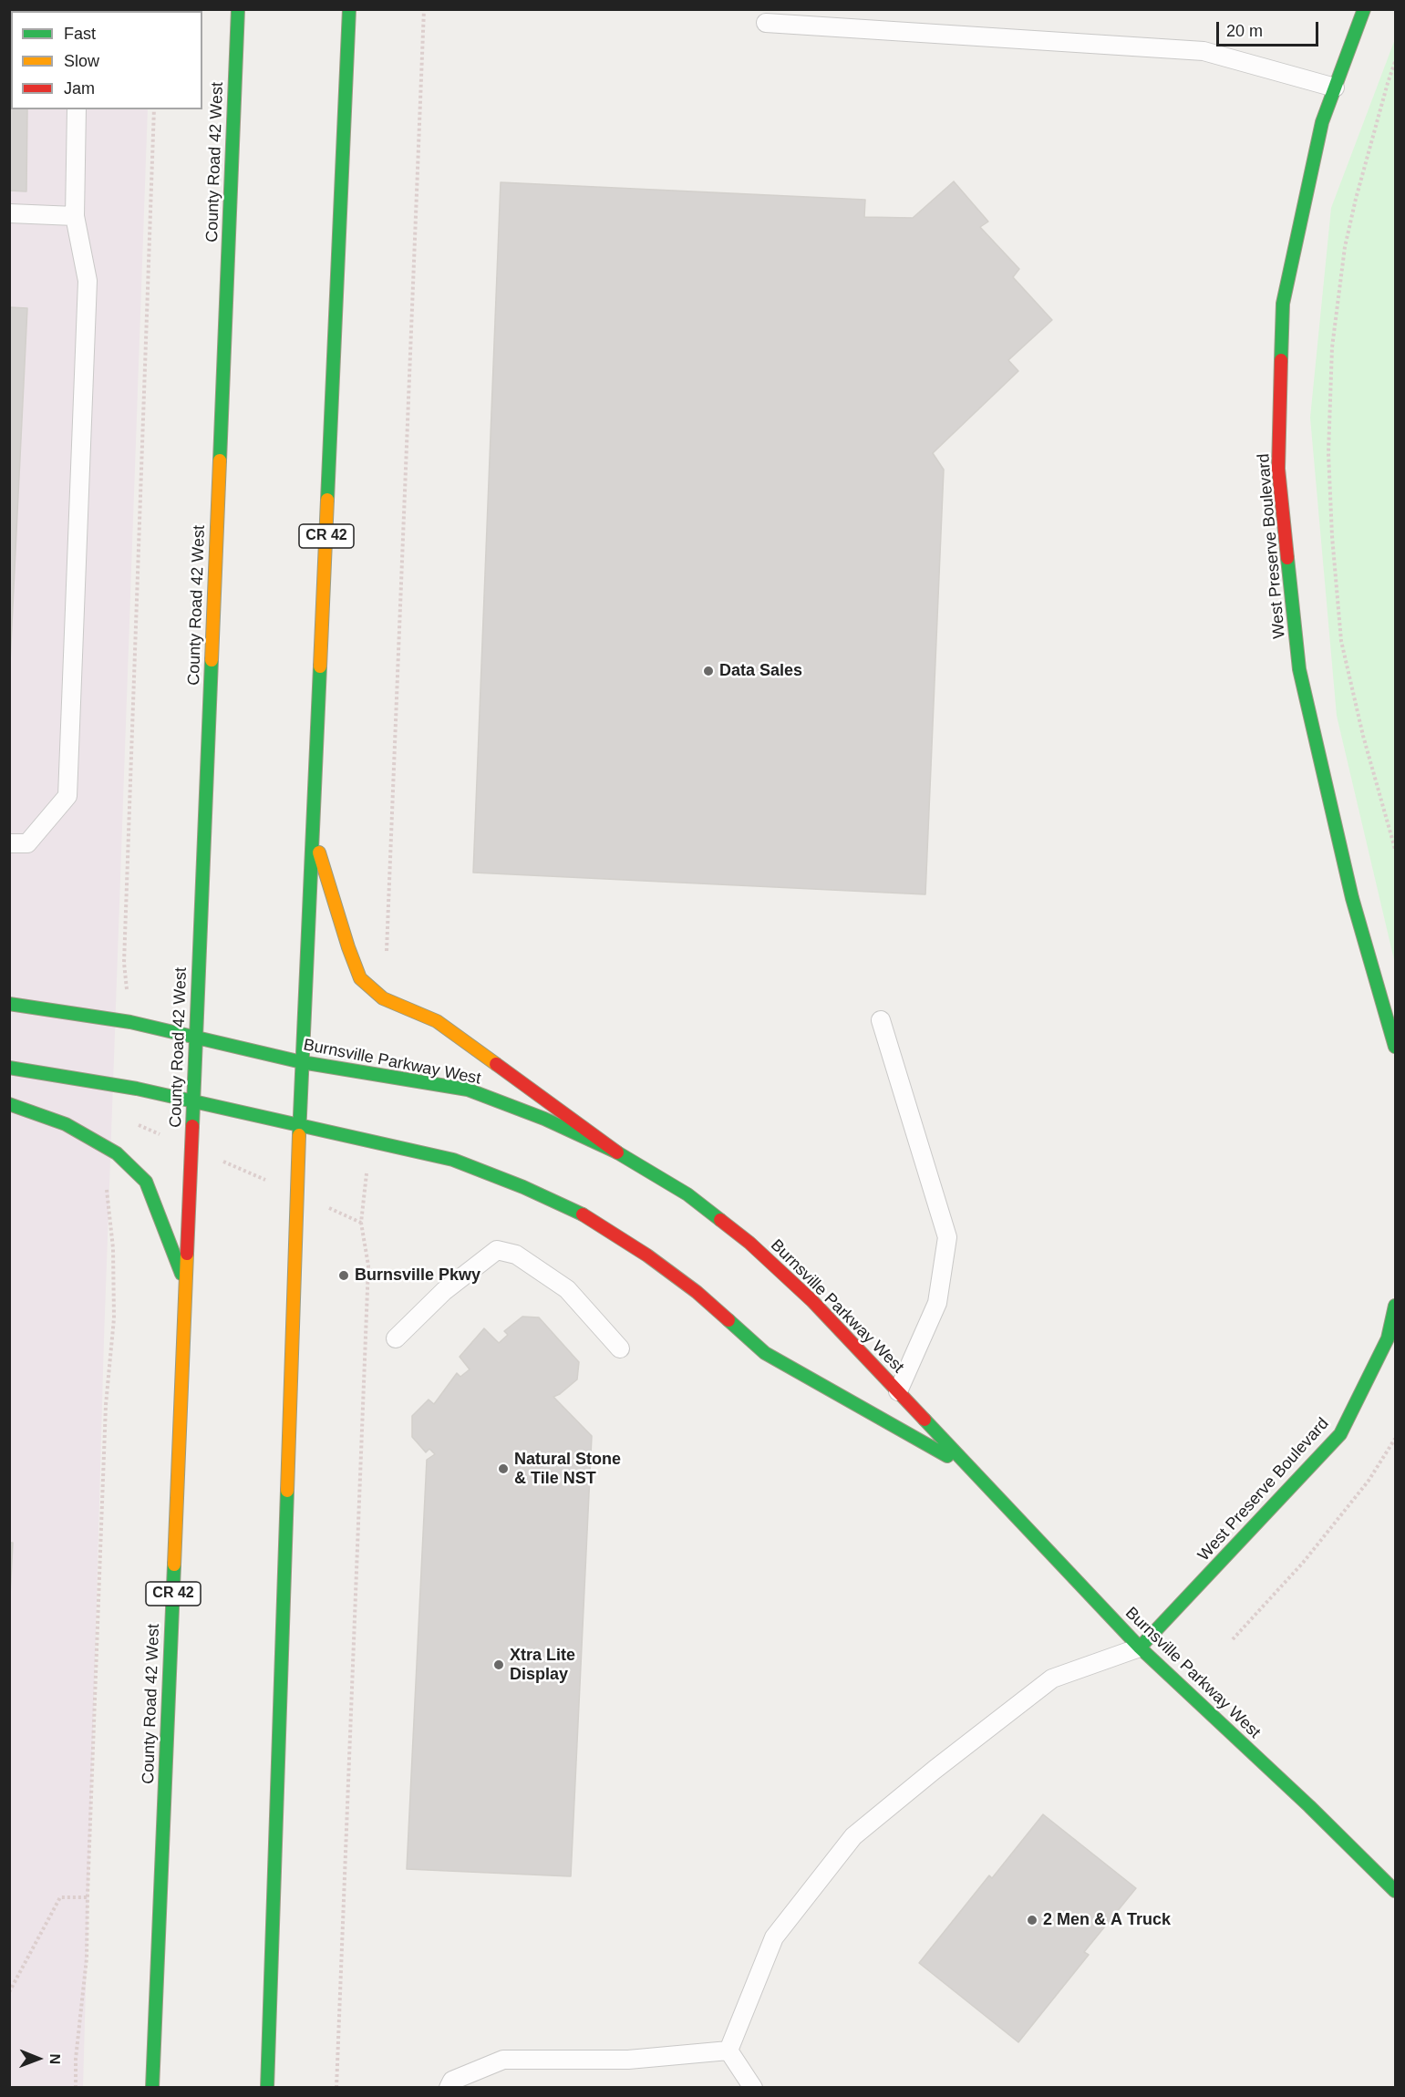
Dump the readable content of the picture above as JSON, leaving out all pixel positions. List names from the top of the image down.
{
  "streets": {
    "main road": [
      "County Road 42 West",
      "CR 42",
      "West Preserve Boulevard",
      "Burnsville Parkway West"
    ]
  },
  "crossings": [
    ["County Road 42 West", "Burnsville Parkway West"],
    ["CR 42", "Burnsville Parkway West"],
    ["West Preserve Boulevard", "Burnsville Parkway West"]
  ],
  "places": [
    "Data Sales",
    "Burnsville Pkwy",
    "Natural Stone & Tile NST",
    "Xtra Lite Display",
    "2 Men & A Truck"
  ],
  "legend": ["Fast", "Slow", "Jam"],
  "scale_bar": "20 m",
  "north": "right"
}
